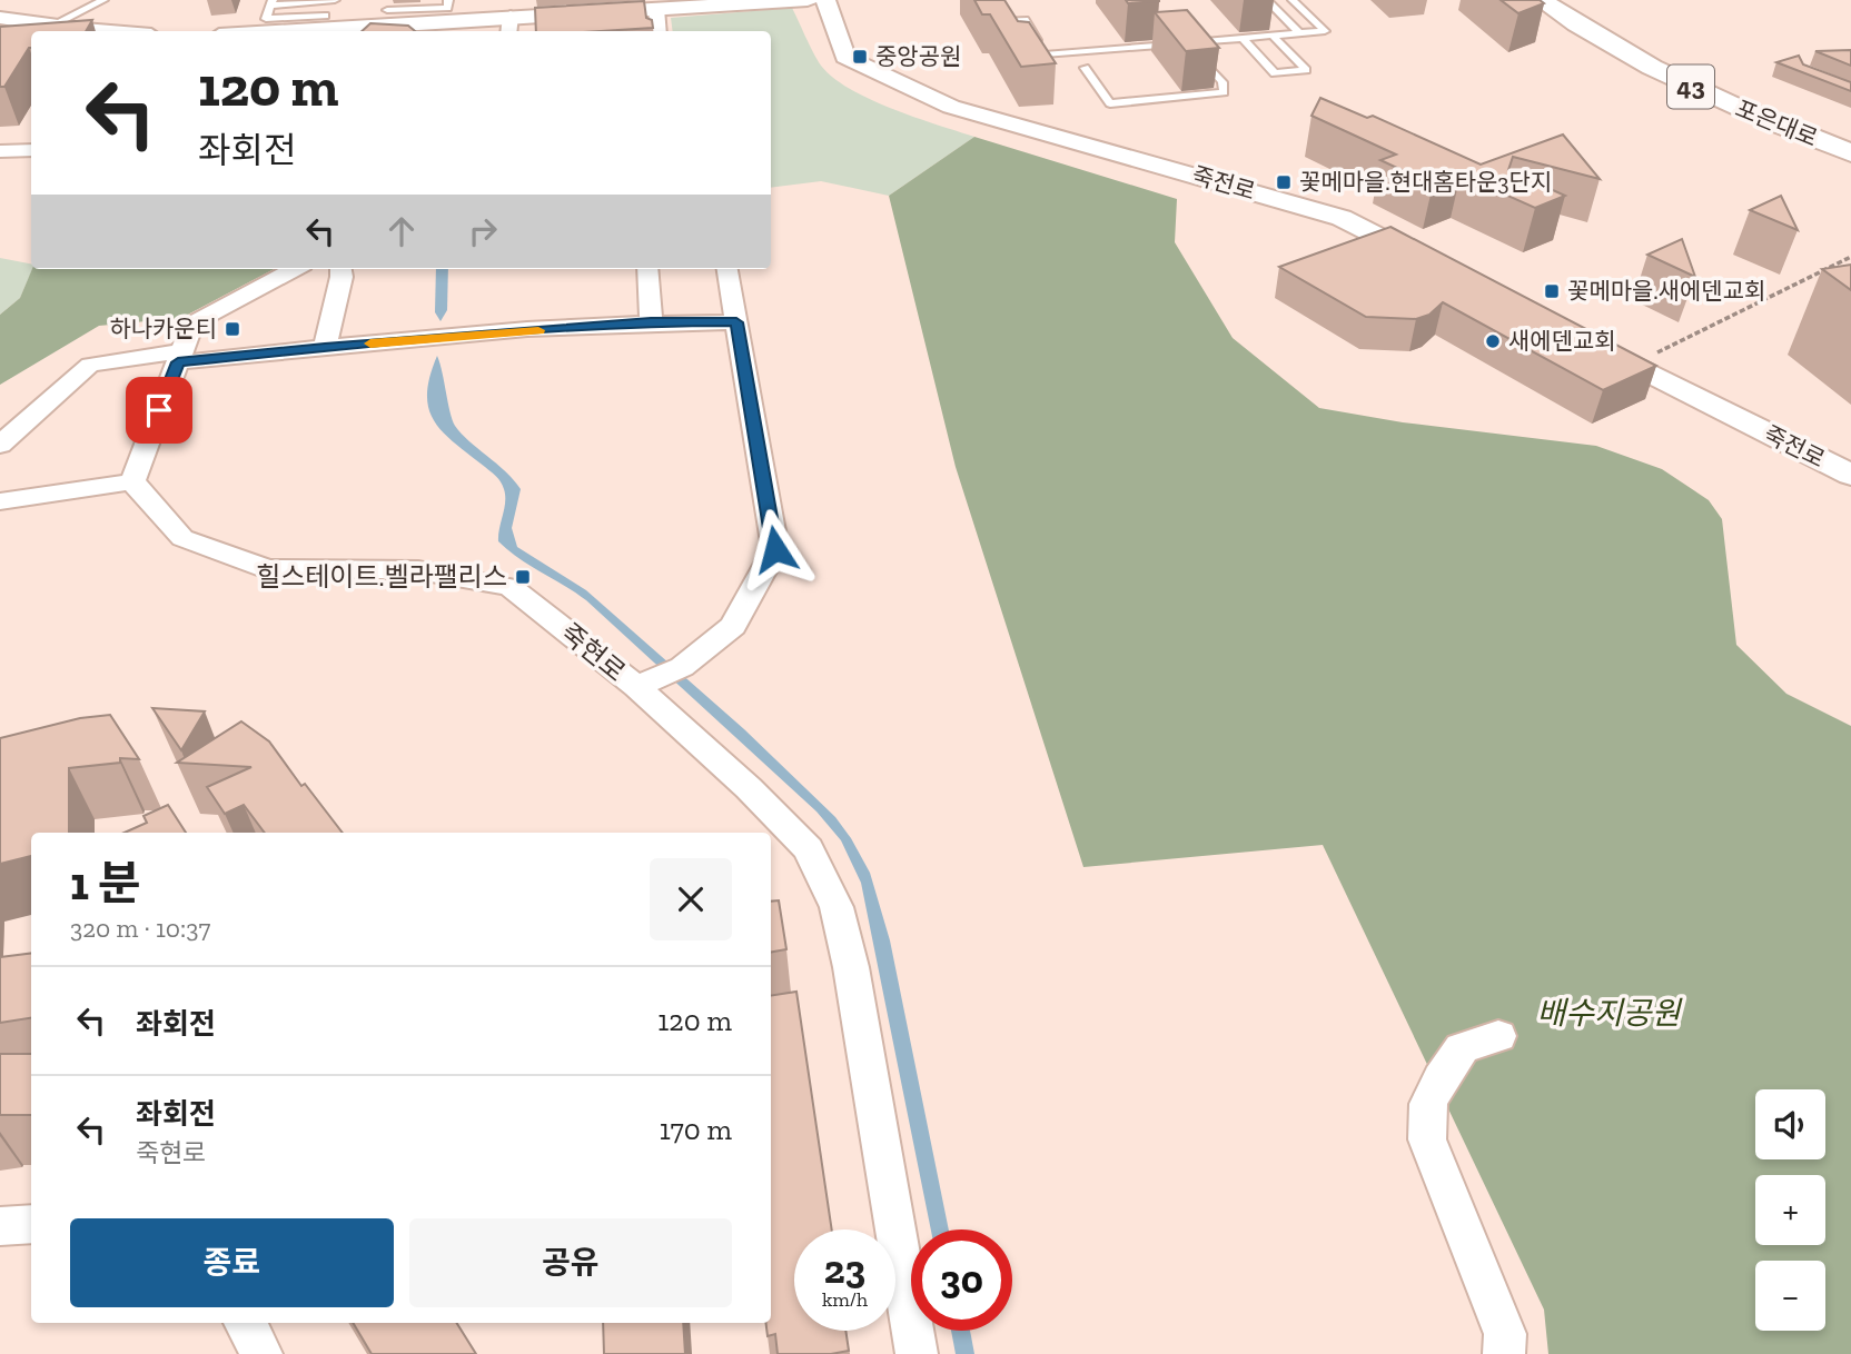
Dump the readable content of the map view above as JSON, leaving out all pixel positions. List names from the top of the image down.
{
  "streets": {
    "highway": ["43", "포은대로"],
    "street": ["죽전로", "죽현로"]
  },
  "parks": ["배수지공원"],
  "places": {
    "transit": [
      "중앙공원",
      "꽃메마을.현대홈타운3단지",
      "꽃메마을.새에덴교회",
      "하나카운티",
      "힐스테이트.벨라팰리스"
    ],
    "other": ["새에덴교회"]
  },
  "page": {
    "turn": ["120 m", "좌회전"],
    "heading": ["1 분", "320 m · 10:37"],
    "list": [
      {
        "name": "좌회전",
        "value": "120 m"
      },
      {
        "name": "좌회전",
        "note": "죽현로",
        "value": "170 m"
      }
    ],
    "map_buttons": ["+", "−"],
    "buttons": ["종료", "공유"],
    "speed": "23 km/h",
    "limit": "30"
  }
}
